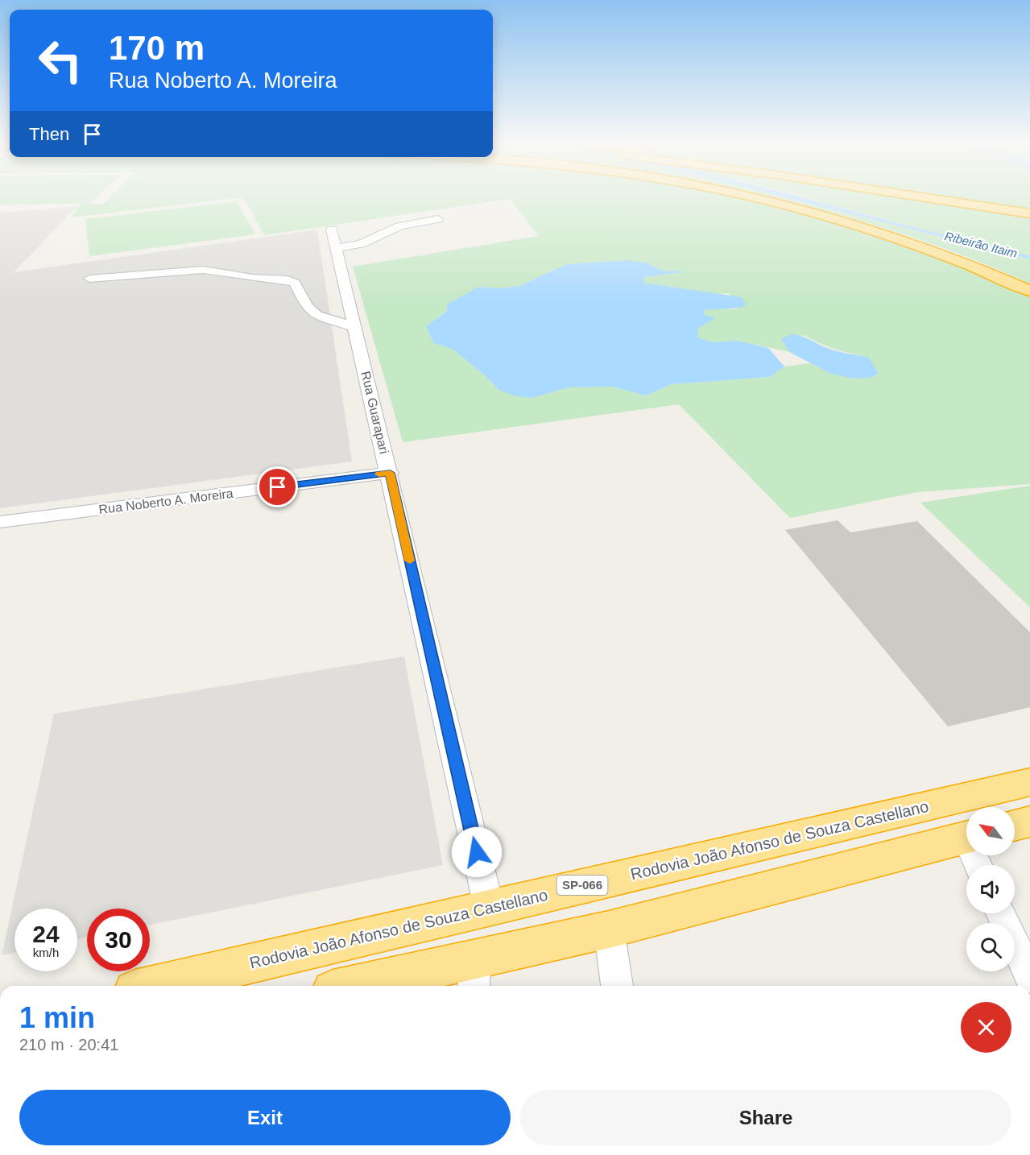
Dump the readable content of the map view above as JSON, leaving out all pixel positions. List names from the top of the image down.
{
  "streets": {
    "highway": ["Rodovia João Afonso de Souza Castellano", "SP-066"],
    "street": ["Rua Guarapari", "Rua Noberto A. Moreira"]
  },
  "crossings": [
    ["Rua Guarapari", "Rua Noberto A. Moreira"],
    ["Rua Guarapari", "Rodovia João Afonso de Souza Castellano"]
  ],
  "water": ["Ribeirão Itaim"],
  "north": "top left",
  "page": {
    "turn": ["170 m", "Rua Noberto A. Moreira"],
    "then": "Then",
    "speed": "24 km/h",
    "limit": "30",
    "heading": ["1 min", "210 m · 20:41"],
    "buttons": ["Exit", "Share"]
  }
}
